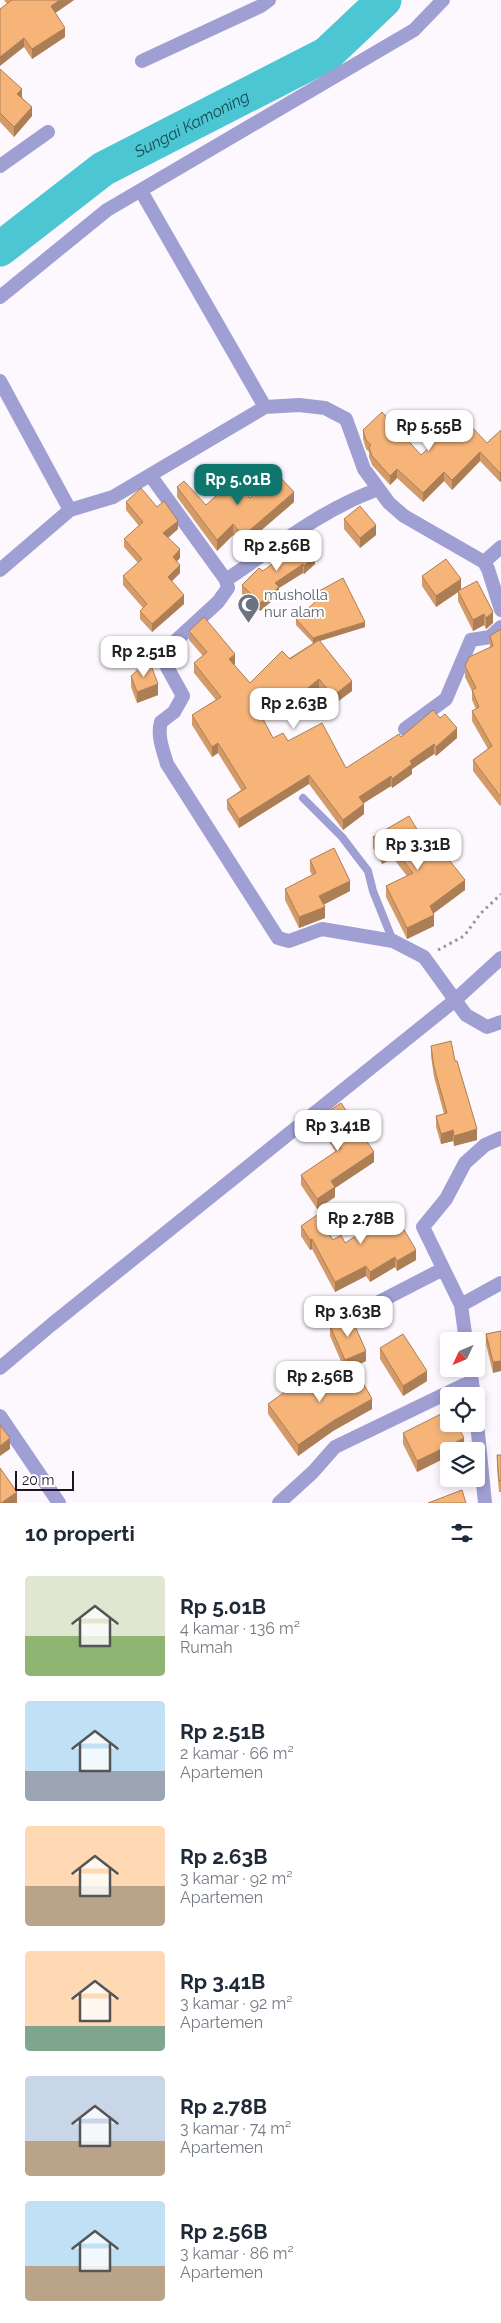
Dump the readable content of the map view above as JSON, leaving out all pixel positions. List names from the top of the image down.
{
  "water": ["Sungai Kamoning"],
  "places": {
    "mosque": ["musholla nur alam"]
  },
  "scale_bar": "20 m",
  "north": "bottom left",
  "page": {
    "price": [
      "Rp 5.55B",
      "Rp 5.01B",
      "Rp 2.56B",
      "Rp 2.51B",
      "Rp 2.63B",
      "Rp 3.31B",
      "Rp 3.41B",
      "Rp 2.78B",
      "Rp 3.63B",
      "Rp 2.56B"
    ],
    "scale": "20 m",
    "heading": "10 properti",
    "list": [
      {
        "name": "Rp 5.01B",
        "note": "4 kamar · 136 m² · Rumah"
      },
      {
        "name": "Rp 2.51B",
        "note": "2 kamar · 66 m² · Apartemen"
      },
      {
        "name": "Rp 2.63B",
        "note": "3 kamar · 92 m² · Apartemen"
      },
      {
        "name": "Rp 3.41B",
        "note": "3 kamar · 92 m² · Apartemen"
      },
      {
        "name": "Rp 2.78B",
        "note": "3 kamar · 74 m² · Apartemen"
      },
      {
        "name": "Rp 2.56B",
        "note": "3 kamar · 86 m² · Apartemen"
      }
    ]
  }
}
